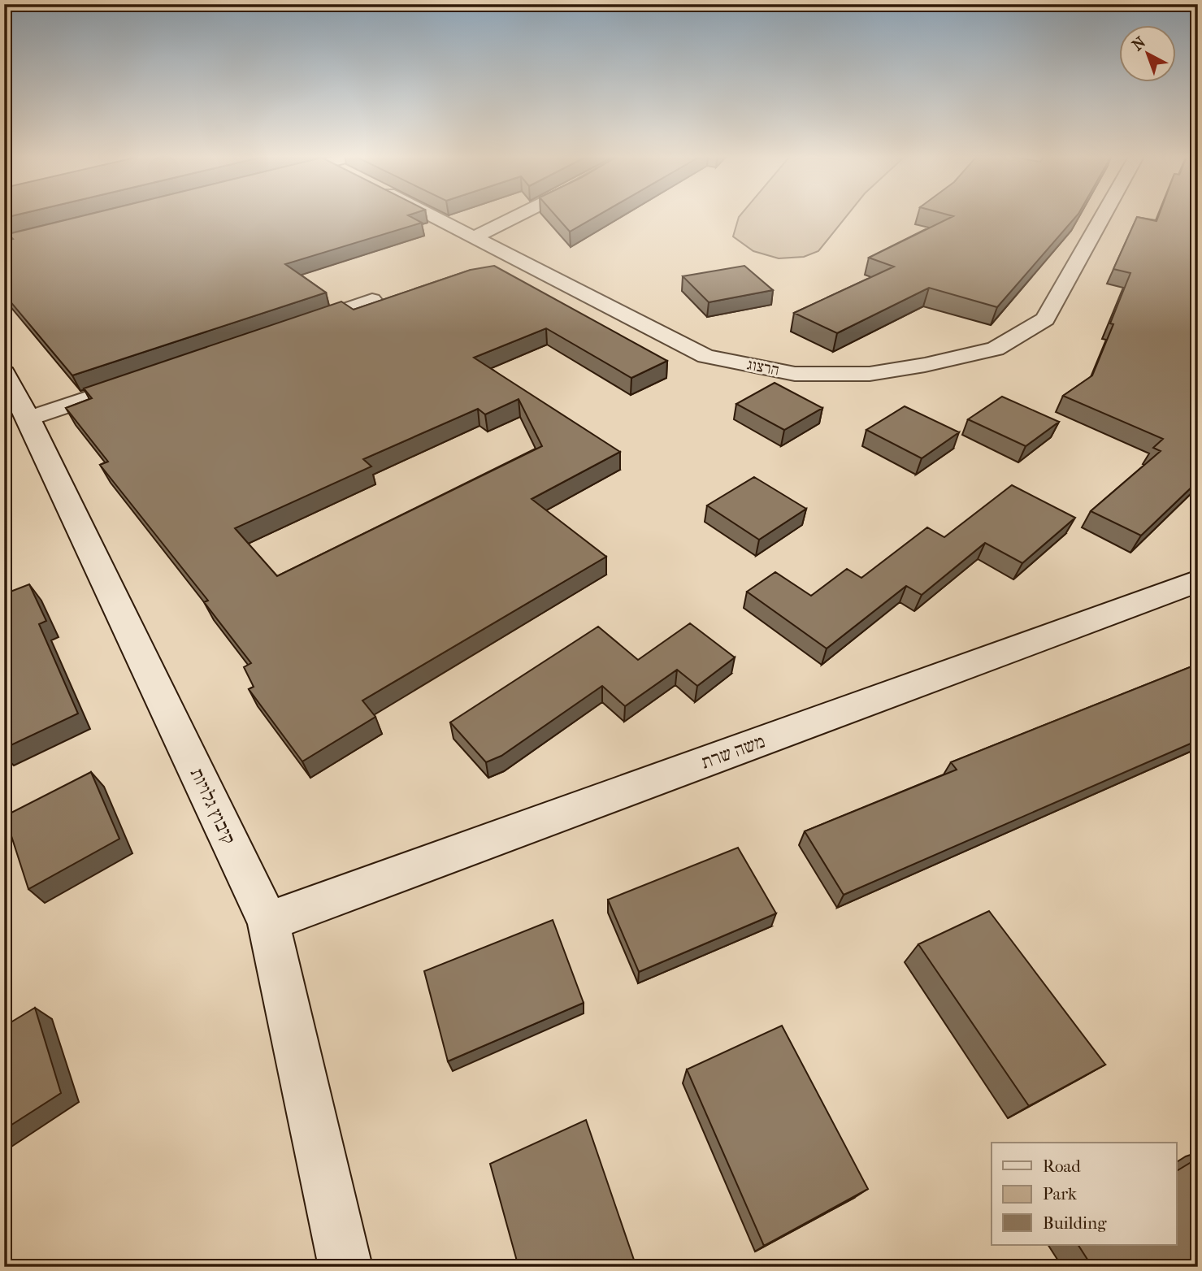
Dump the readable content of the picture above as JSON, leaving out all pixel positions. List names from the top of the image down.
{
  "streets": {
    "street": ["הרצוג", "משה שרת", "קיבוץ גלויות"]
  },
  "crossings": [
    ["משה שרת", "קיבוץ גלויות"]
  ],
  "legend": ["Road", "Park", "Building"],
  "north": "top left"
}
